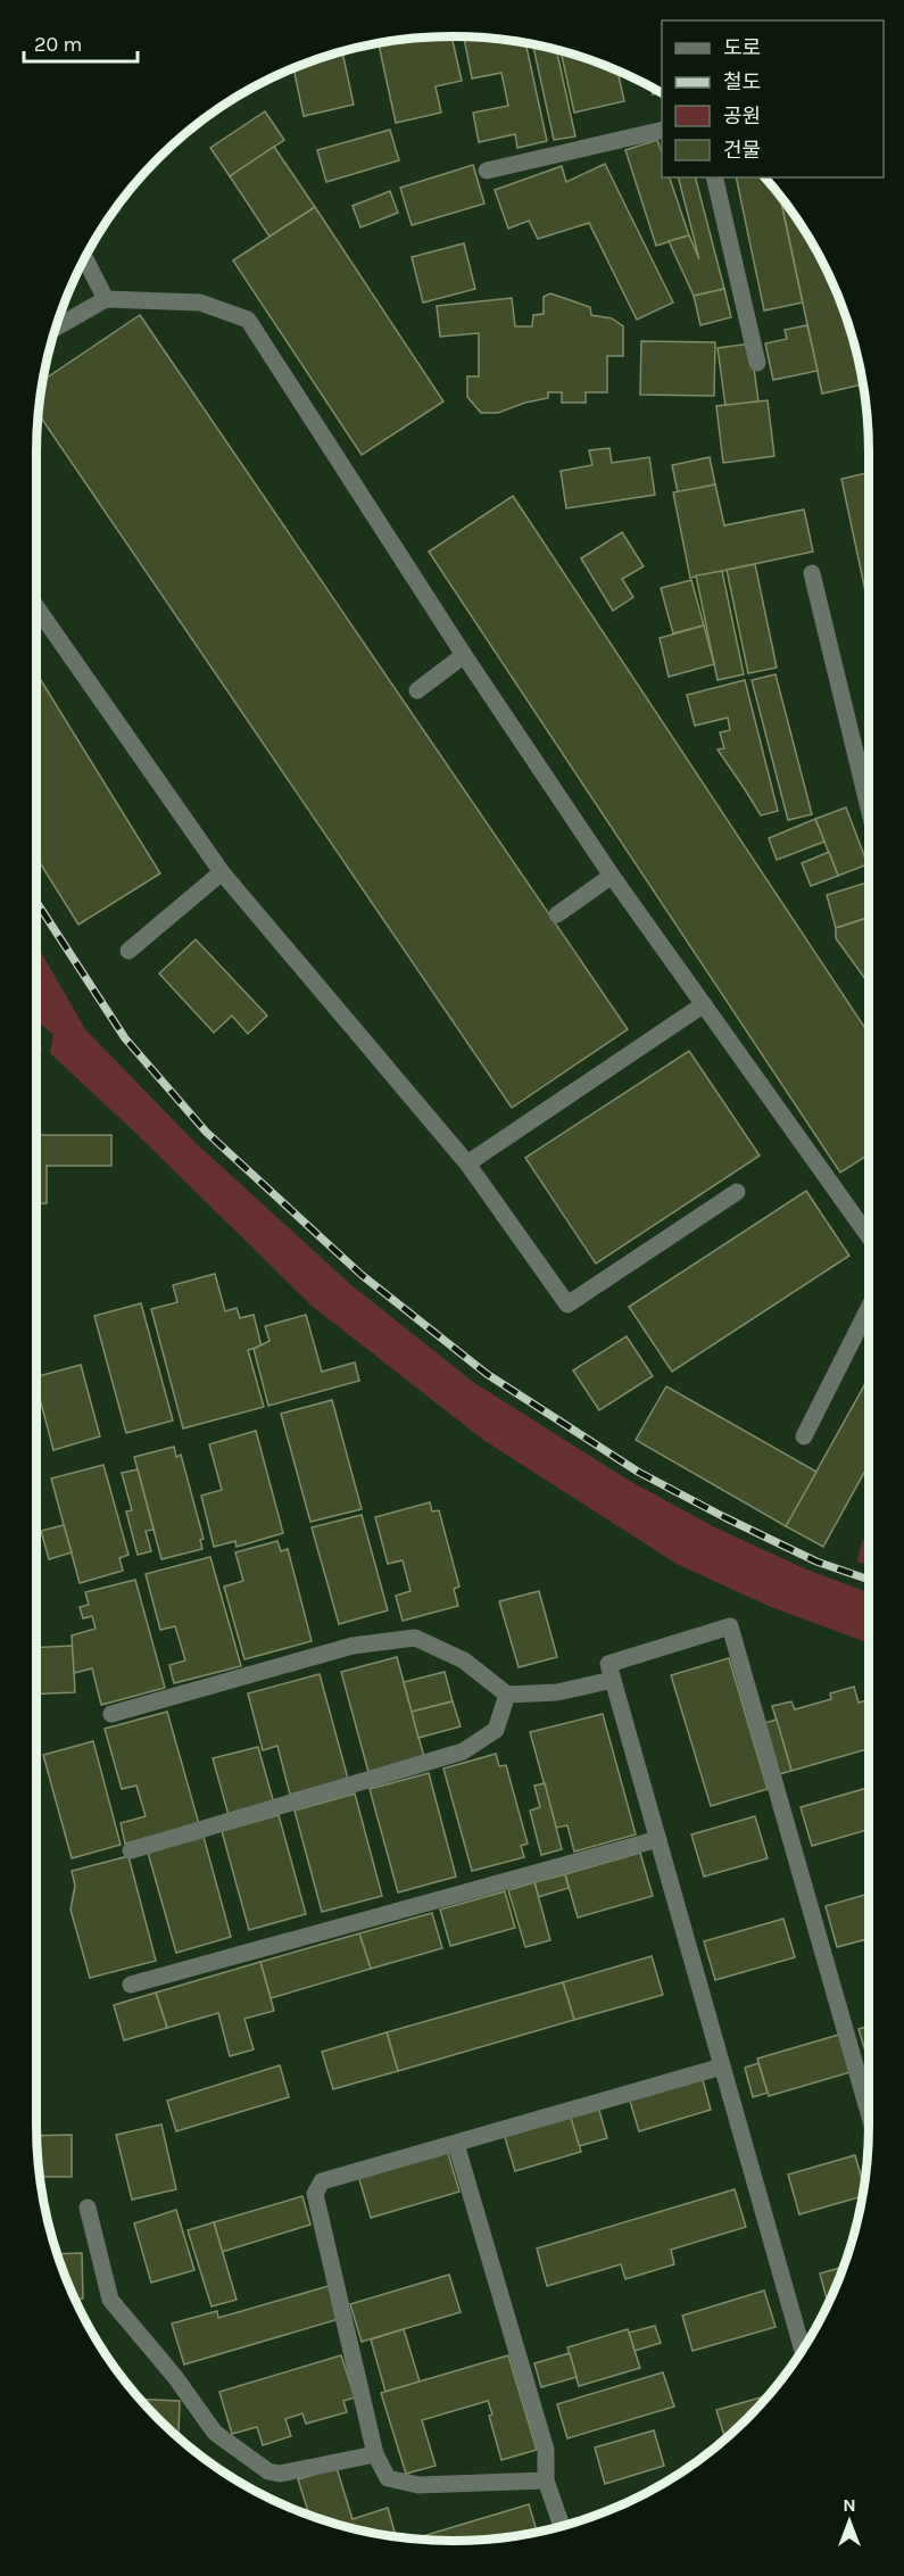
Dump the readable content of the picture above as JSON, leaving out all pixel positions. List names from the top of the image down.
{
  "legend": [
    "도로",
    "철도",
    "공원",
    "건물"
  ],
  "scale_bar": "20 m",
  "north": "top"
}
